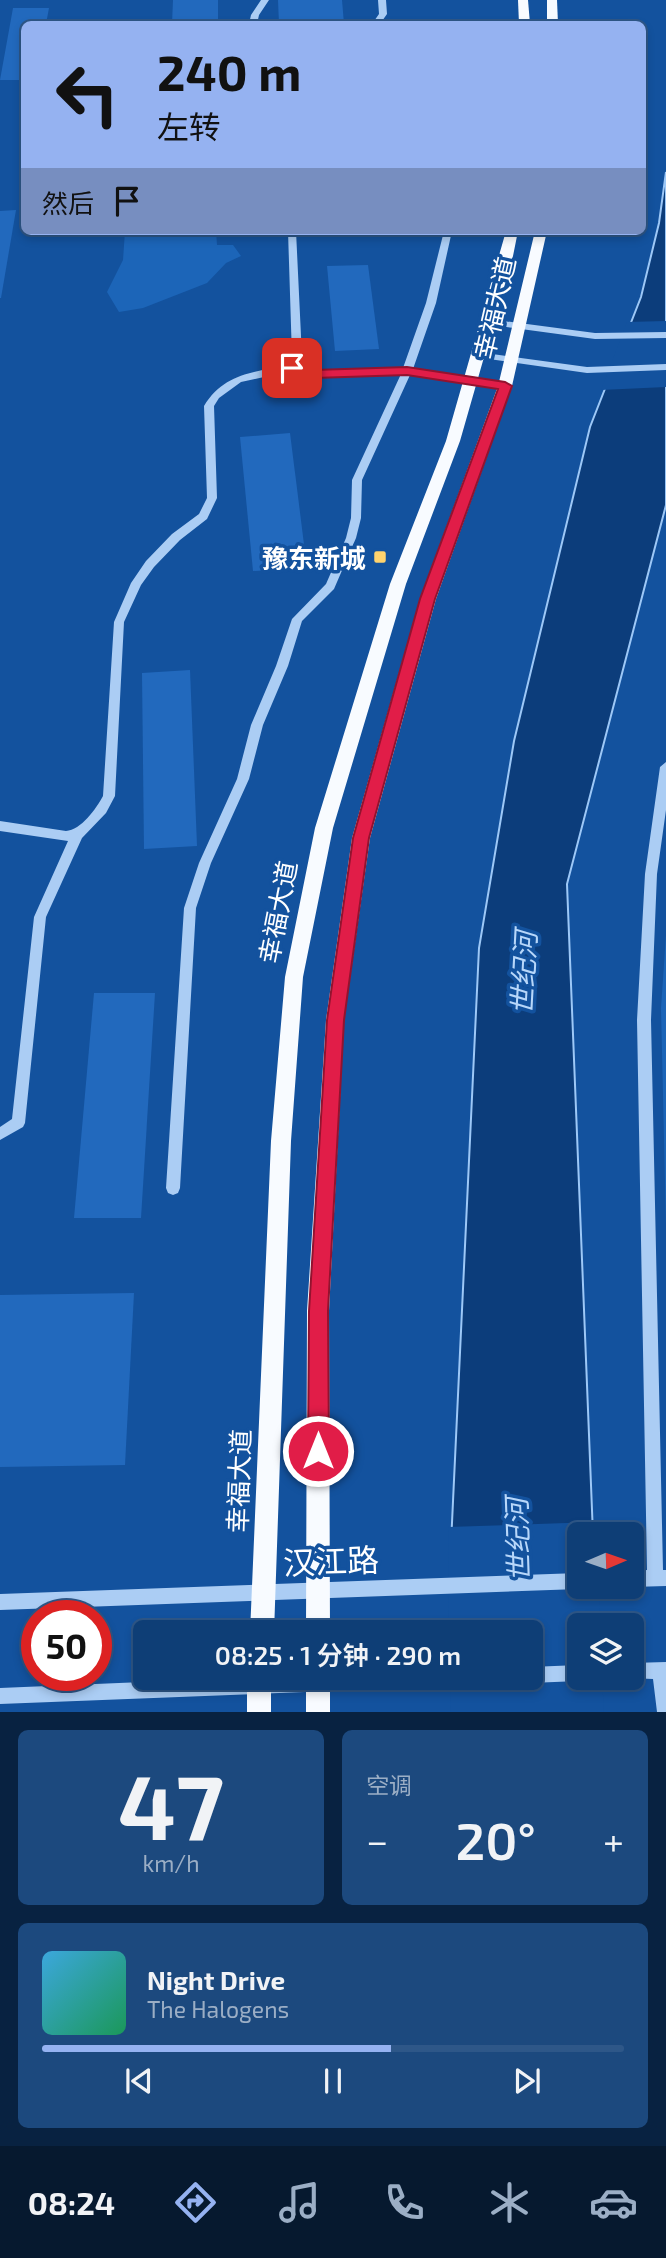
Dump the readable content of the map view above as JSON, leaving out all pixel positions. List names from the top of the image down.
{
  "streets": {
    "main road": ["幸福大道"],
    "street": ["汉江路"]
  },
  "crossings": [
    ["幸福大道", "汉江路"]
  ],
  "water": ["世纪河"],
  "places": {
    "transit": ["豫东新城"]
  },
  "north": "right",
  "page": {
    "turn": ["240 m", "左转"],
    "then": "然后",
    "limit": "50",
    "trip": "08:25 · 1 分钟 · 290 m",
    "tile": [
      ["47", "km/h"],
      "空调"
    ],
    "heat": ["−", "20°", "+"],
    "song": ["Night Drive", "The Halogens"],
    "tabs": "08:24"
  }
}
